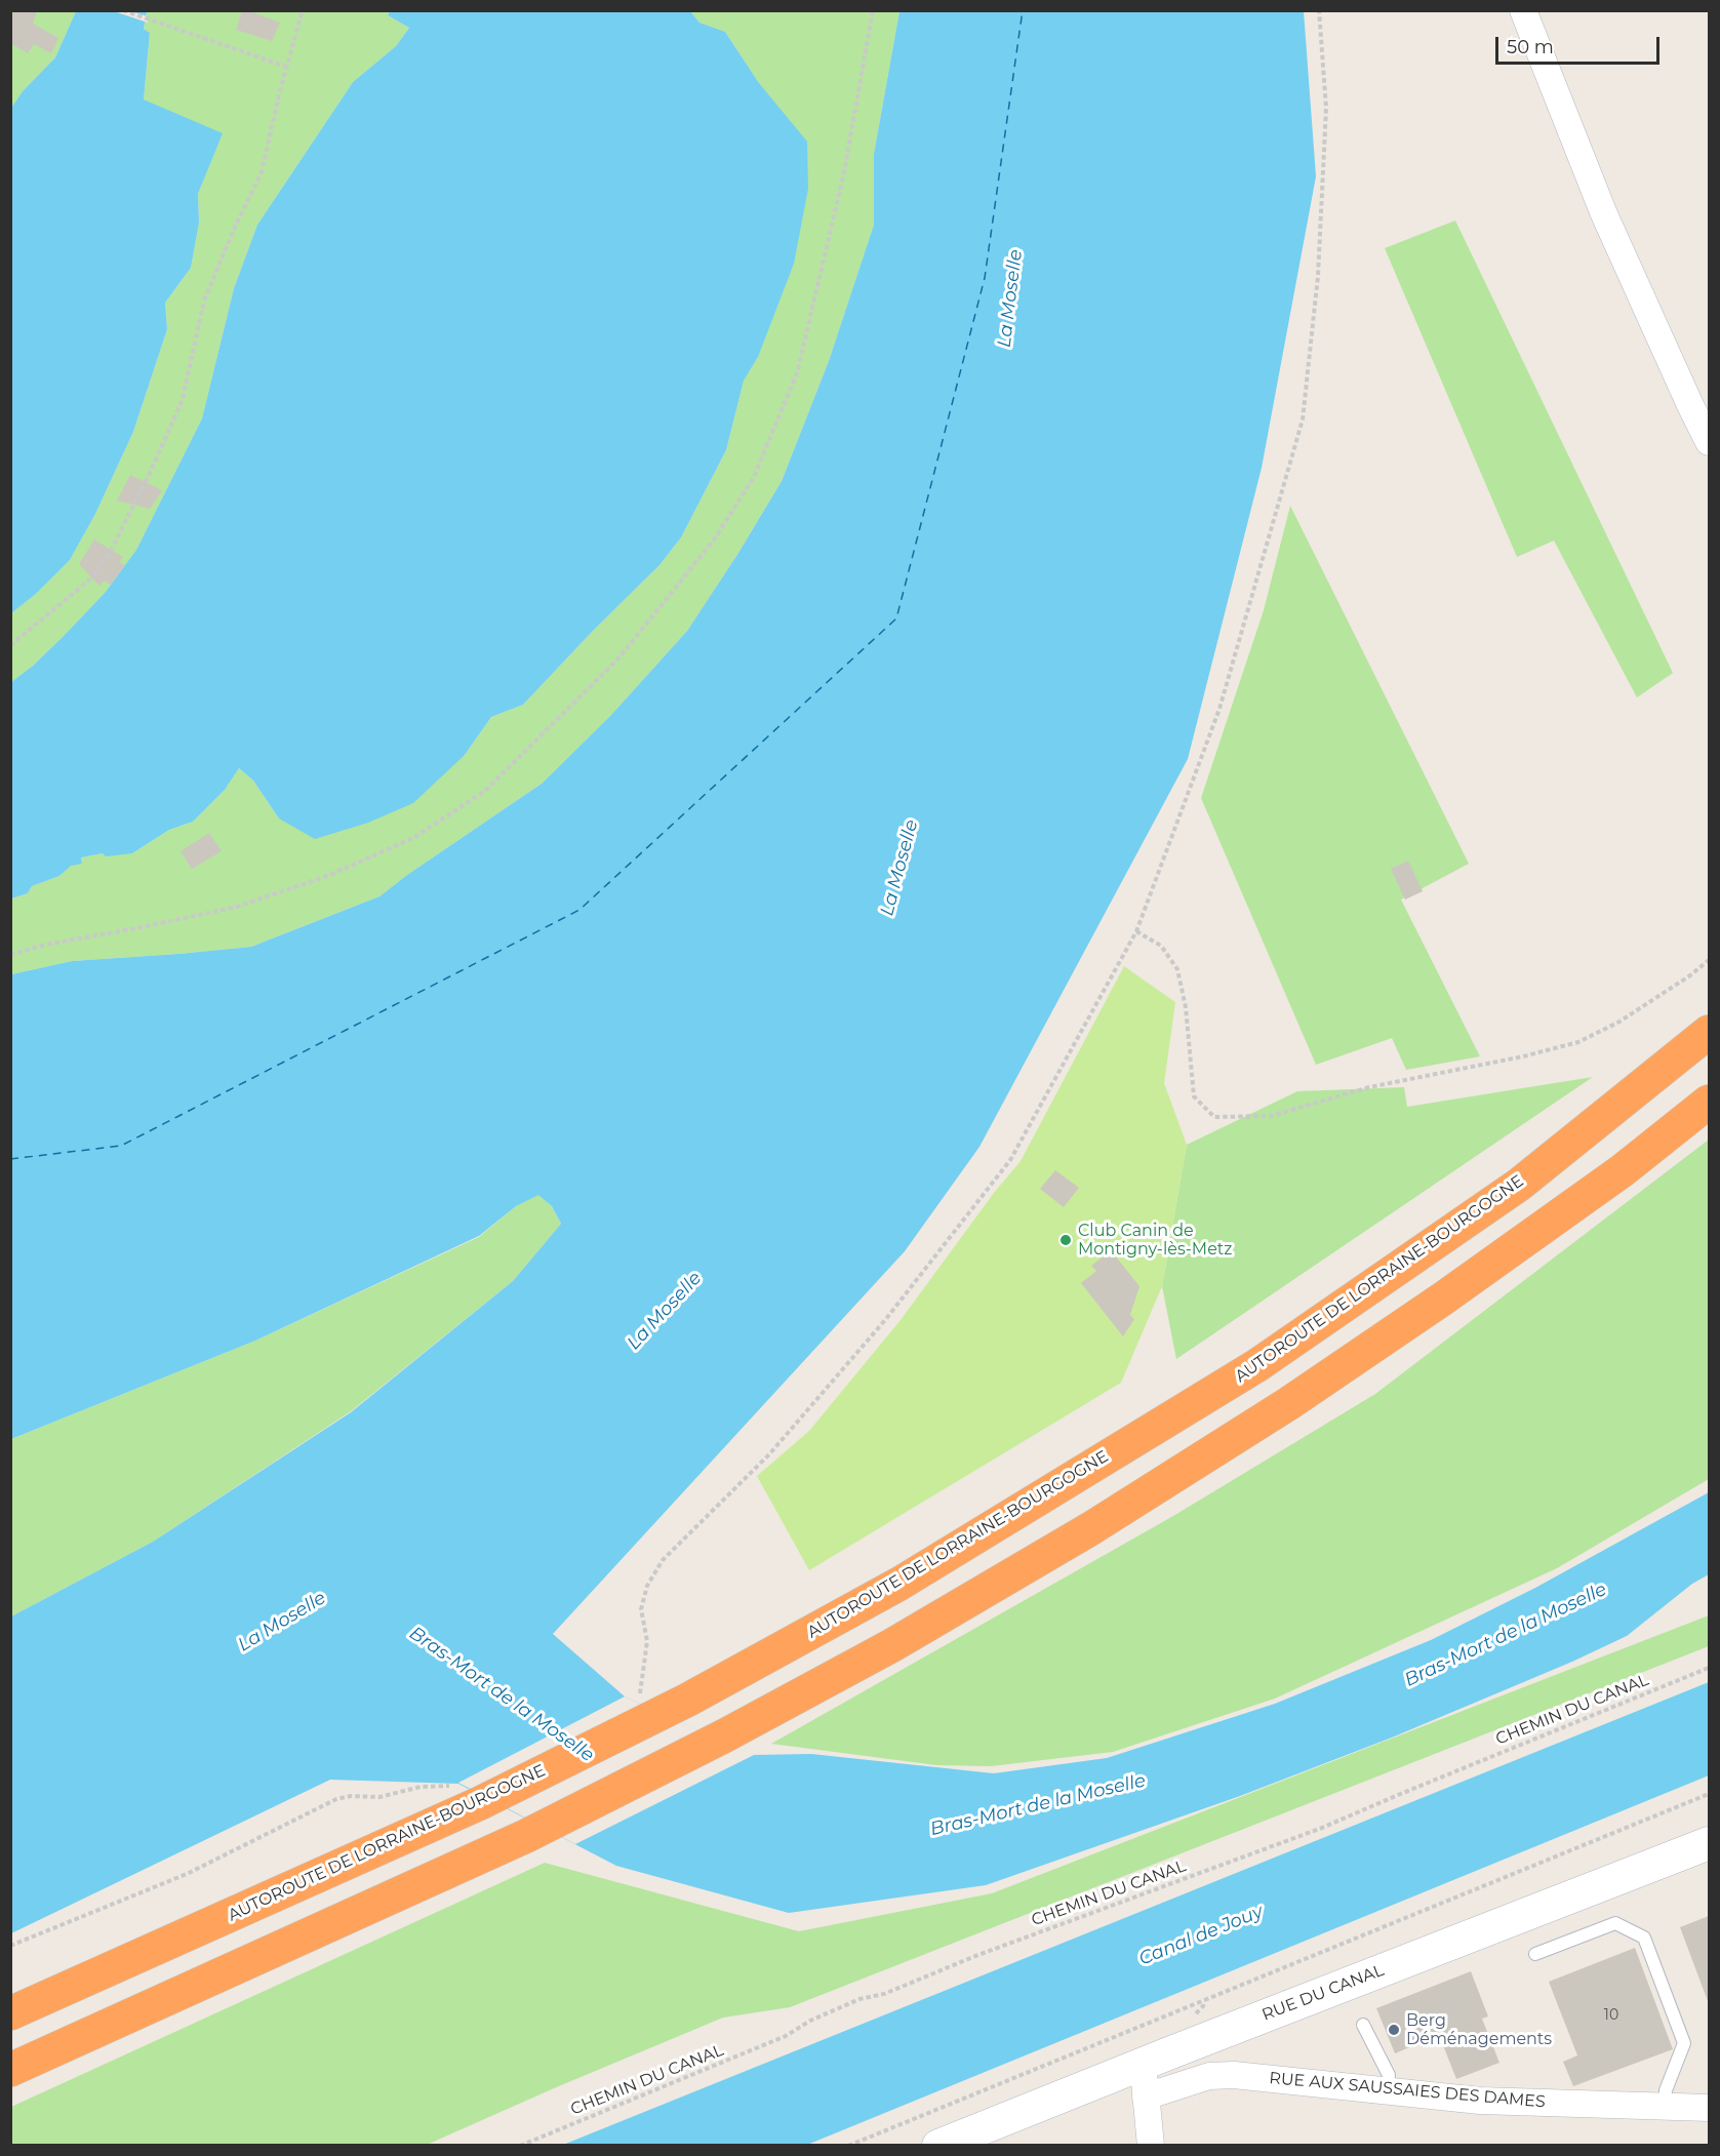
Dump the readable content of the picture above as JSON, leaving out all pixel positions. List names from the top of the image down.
{
  "streets": {
    "highway": ["AUTOROUTE DE LORRAINE-BOURGOGNE"],
    "street": ["RUE DU CANAL", "RUE AUX SAUSSAIES DES DAMES"],
    "path": ["CHEMIN DU CANAL"]
  },
  "water": ["La Moselle", "Bras-Mort de la Moselle", "Canal de Jouy"],
  "places": ["Club Canin de Montigny-lès-Metz", "Berg Déménagements"],
  "house_numbers": ["10"],
  "scale_bar": "50 m"
}
